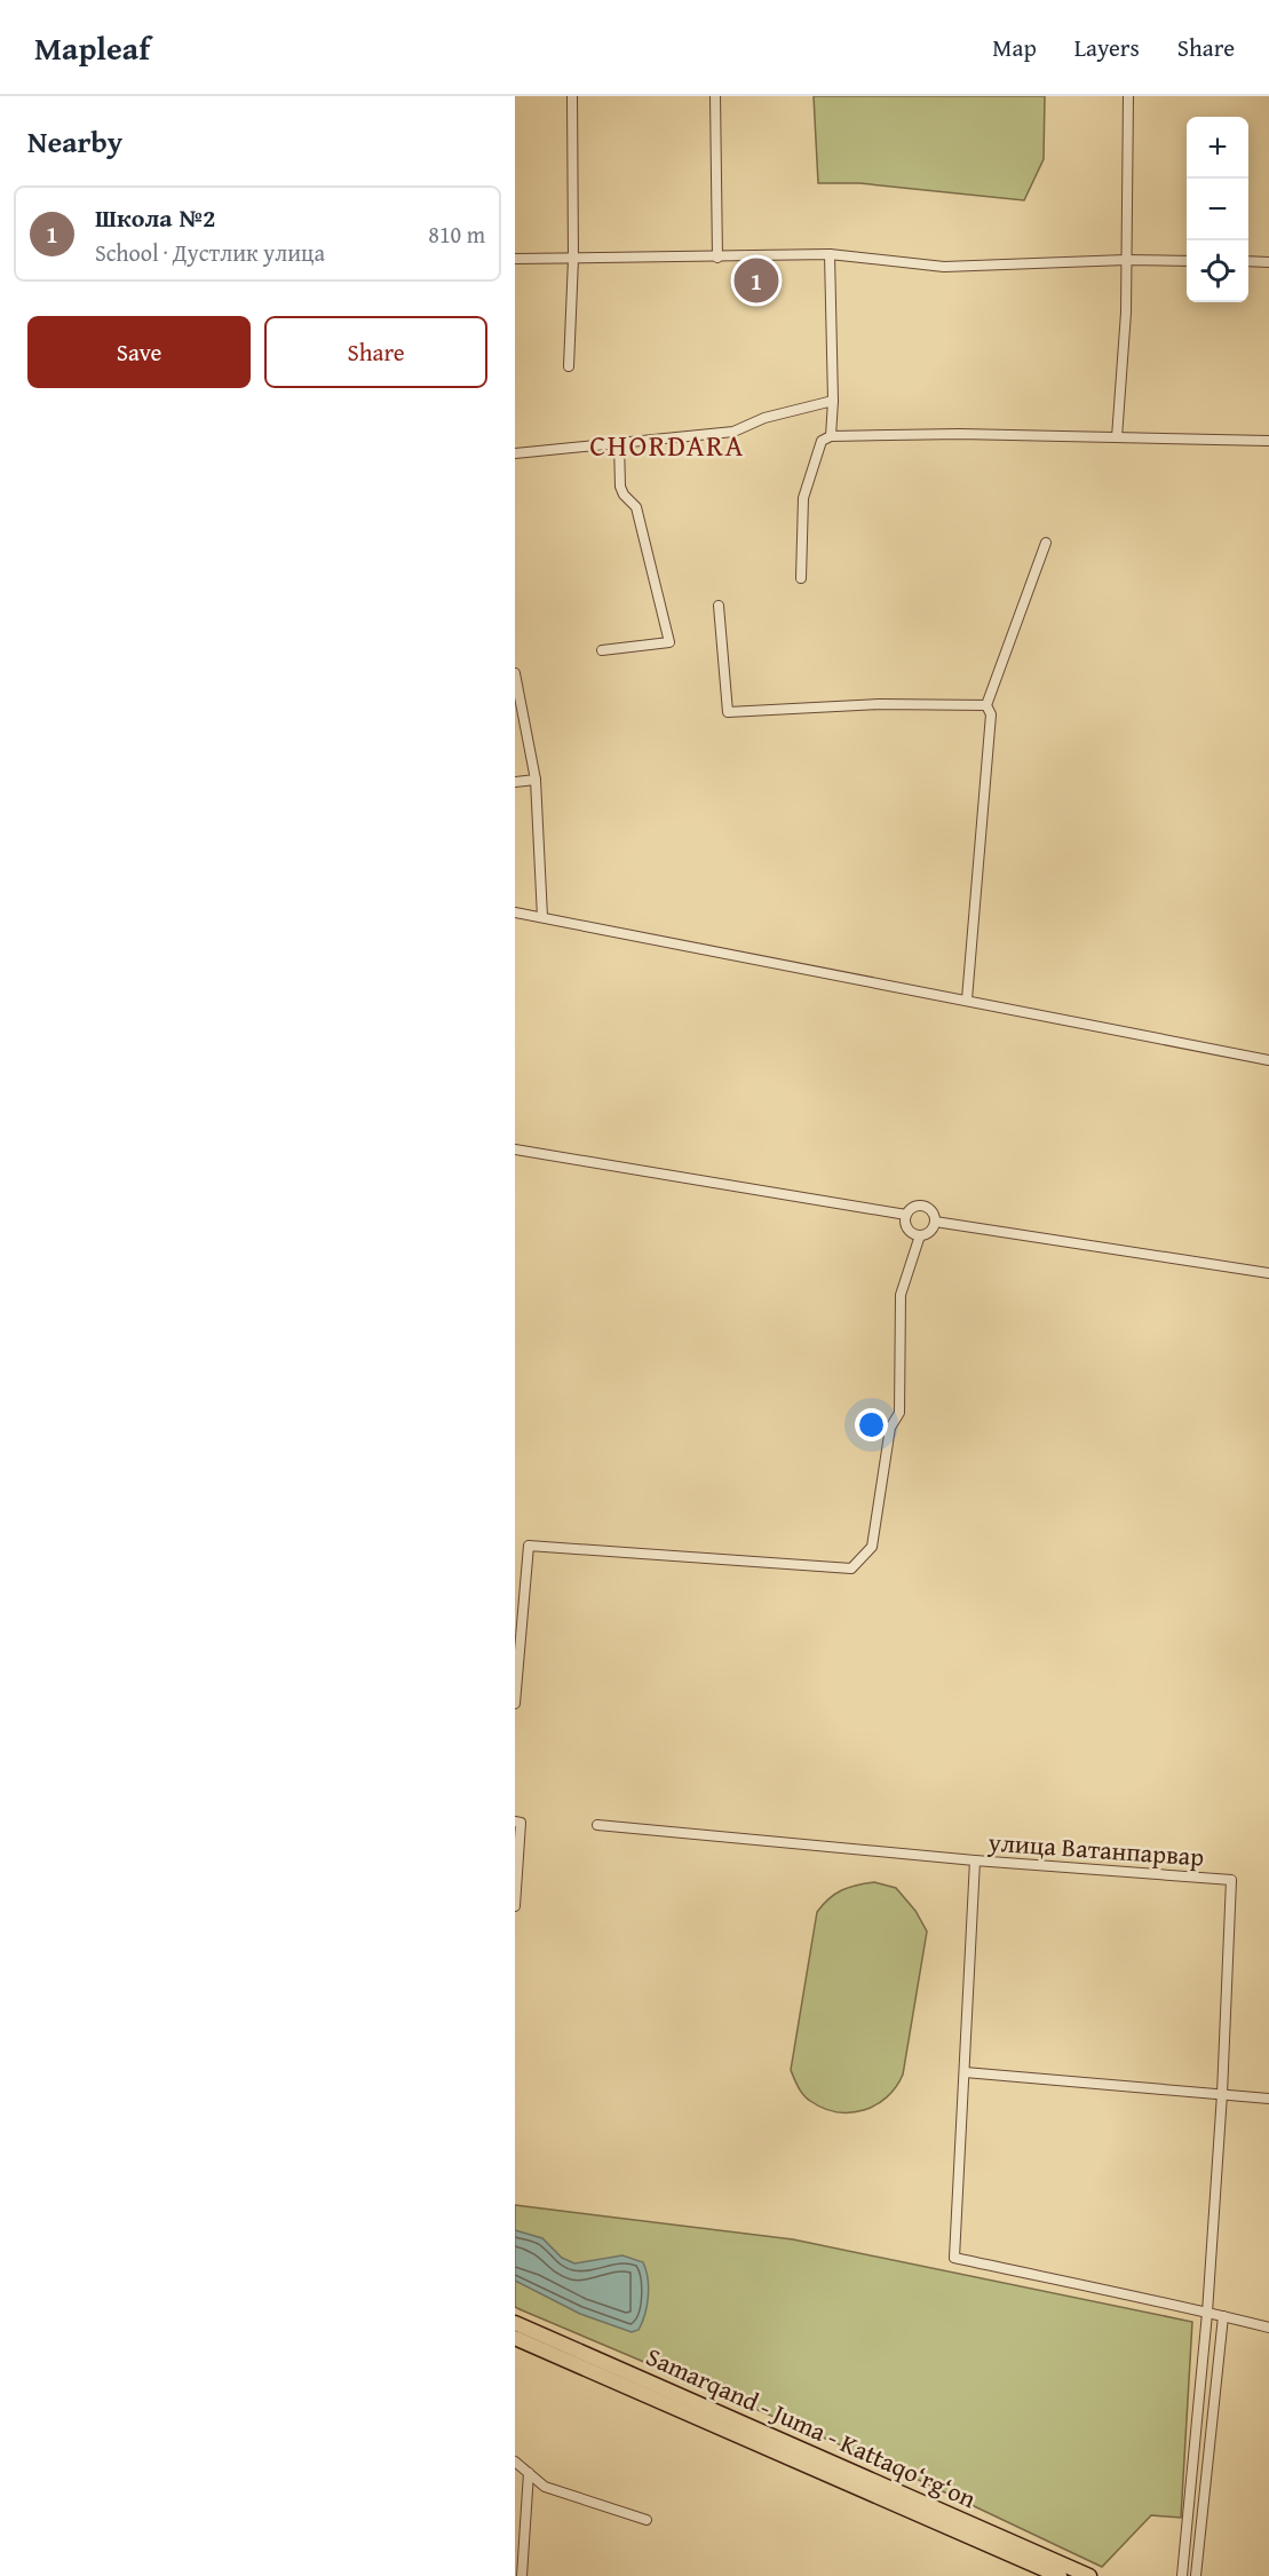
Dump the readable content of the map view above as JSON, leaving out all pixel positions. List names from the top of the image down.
{
  "streets": {
    "main road": ["Samarqand - Juma - Kattaqo‘rg‘on"],
    "street": ["улица Ватанпарвар"]
  },
  "districts": ["CHORDARA"],
  "page": {
    "header": "Mapleaf",
    "nav": ["Map", "Layers", "Share"],
    "heading": "Nearby",
    "map_buttons": ["+", "−"],
    "list": [
      {
        "mark": "1",
        "name": "Школа №2",
        "note": "School · Дустлик улица",
        "value": "810 m"
      }
    ],
    "pins": "1",
    "buttons": ["Save", "Share"]
  }
}
